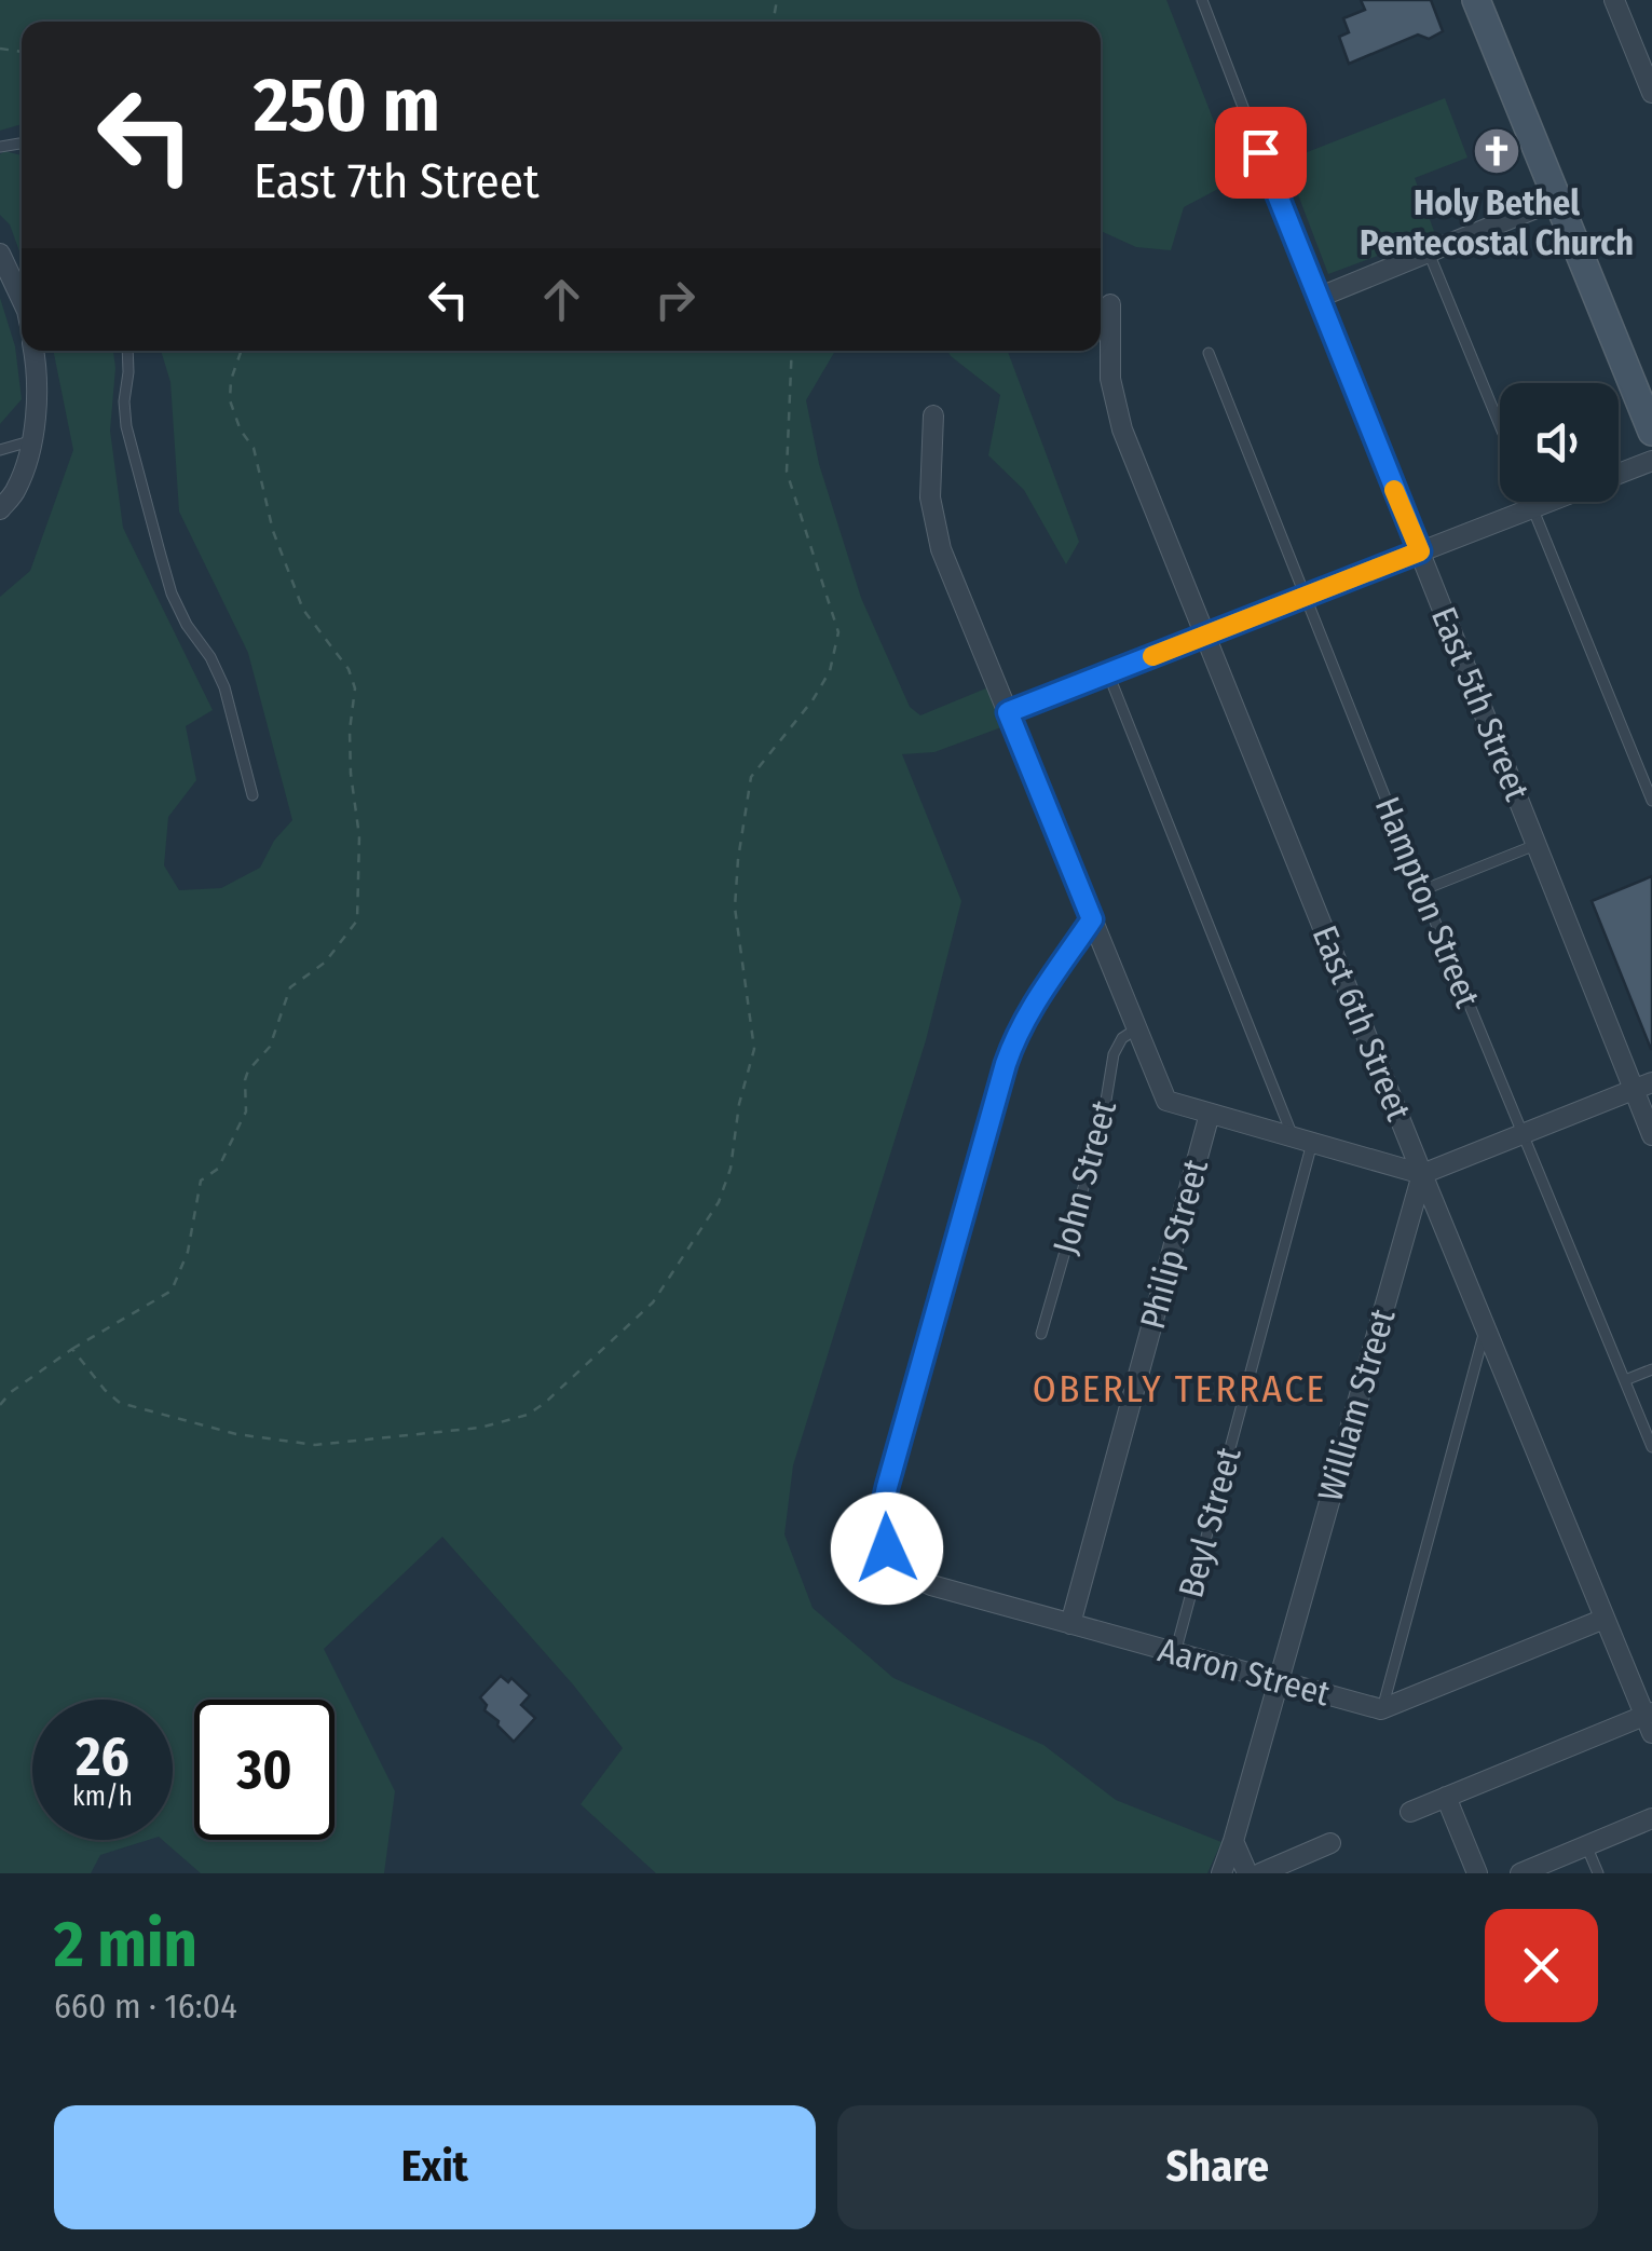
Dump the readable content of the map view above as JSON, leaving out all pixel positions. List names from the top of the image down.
{
  "streets": {
    "street": [
      "East 5th Street",
      "East 6th Street",
      "John Street",
      "Philip Street",
      "William Street",
      "Aaron Street"
    ],
    "lane": ["Hampton Street", "Beyl Street"]
  },
  "crossings": [
    ["East 6th Street", "John Street"],
    ["East 6th Street", "William Street"],
    ["John Street", "Philip Street"],
    ["John Street", "William Street"],
    ["John Street", "Beyl Street"],
    ["Philip Street", "Aaron Street"],
    ["William Street", "Aaron Street"],
    ["Beyl Street", "Aaron Street"]
  ],
  "districts": ["OBERLY TERRACE"],
  "places": {
    "church": ["Holy Bethel Pentecostal Church"]
  },
  "page": {
    "turn": ["250 m", "East 7th Street"],
    "speed": "26 km/h",
    "limit": "30",
    "heading": ["2 min", "660 m · 16:04"],
    "buttons": ["Exit", "Share"]
  }
}
